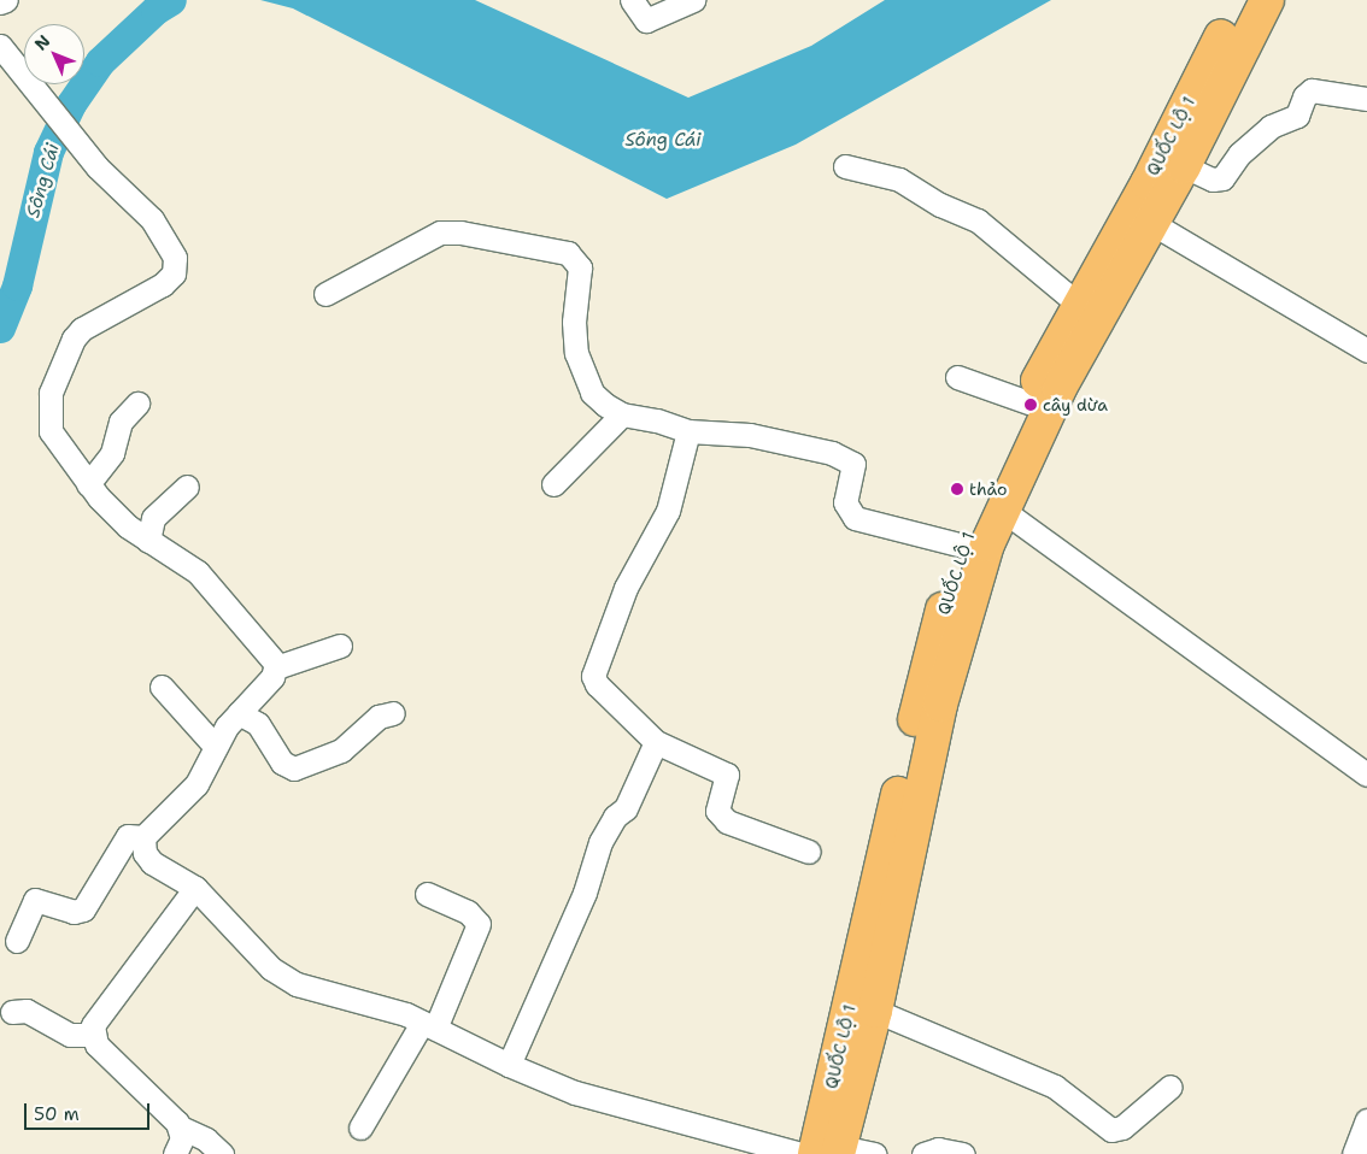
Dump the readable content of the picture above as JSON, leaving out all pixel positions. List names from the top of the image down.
{
  "streets": {
    "highway": ["QUỐC LỘ 1"]
  },
  "water": ["Sông Cái"],
  "places": ["cây dừa", "thảo"],
  "scale_bar": "50 m",
  "north": "top left"
}
